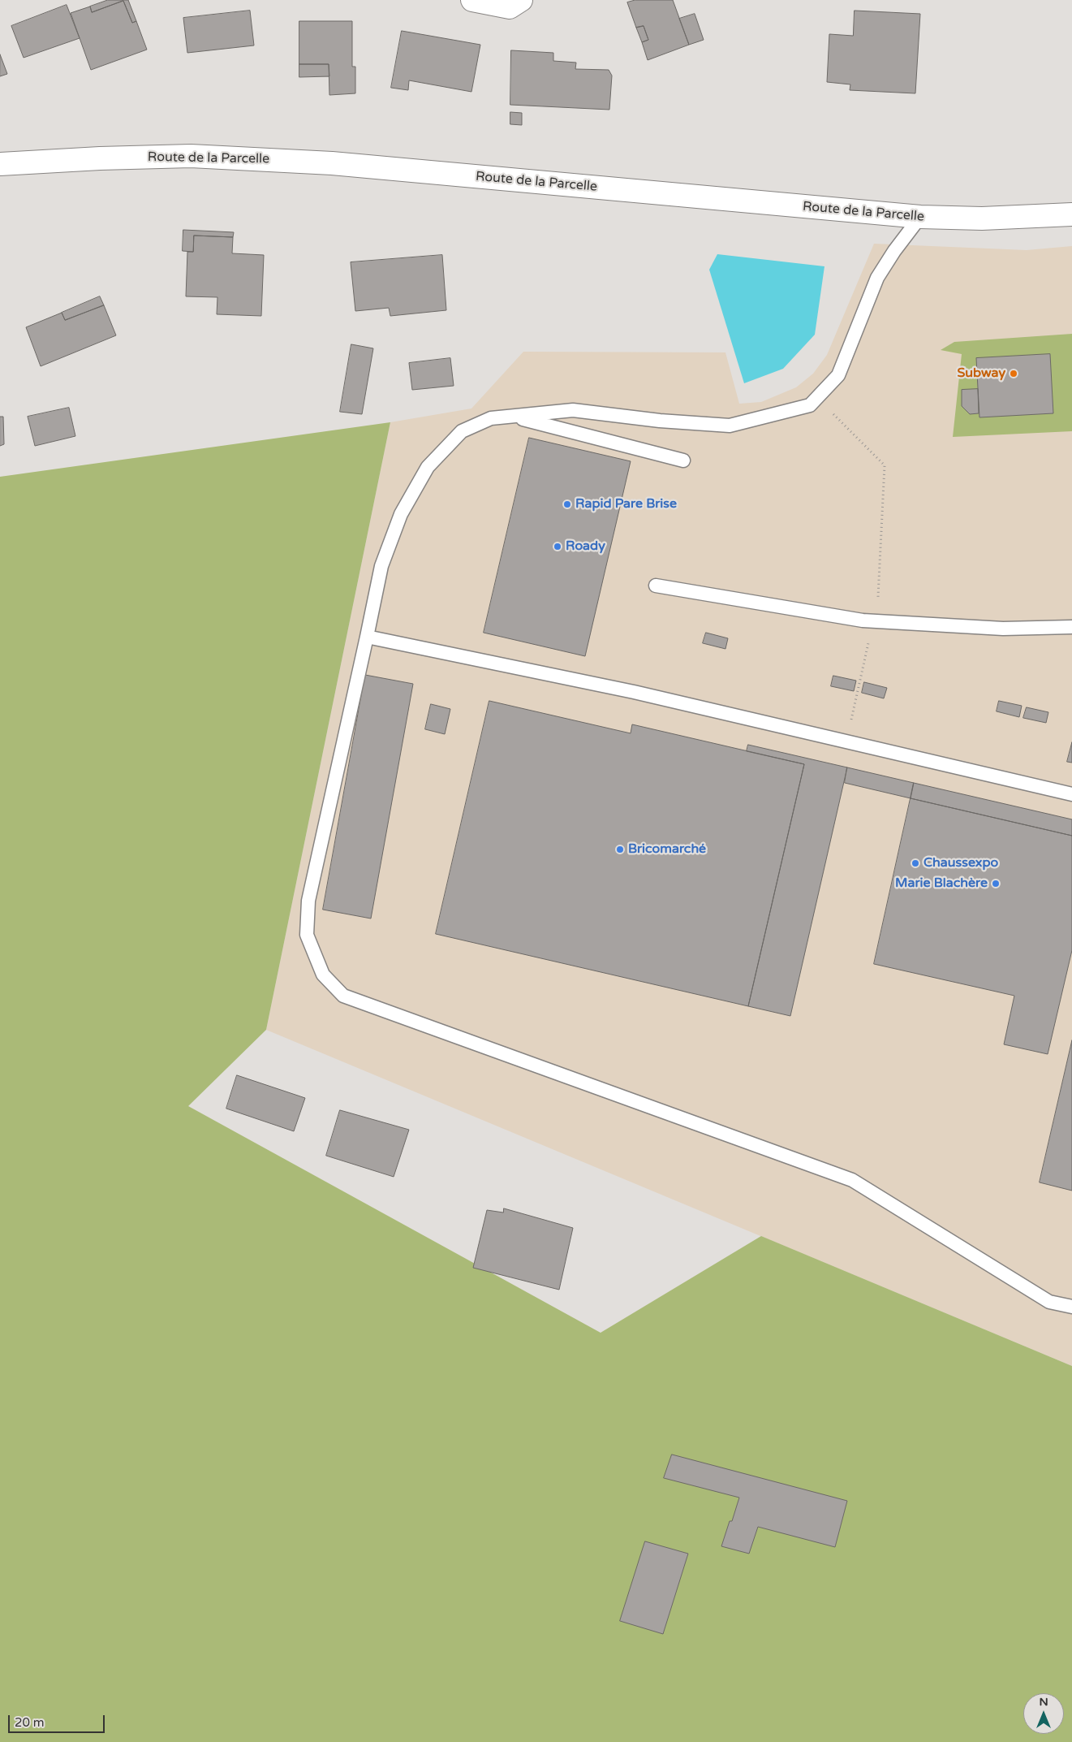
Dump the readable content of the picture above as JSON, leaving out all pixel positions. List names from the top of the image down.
{
  "streets": {
    "main road": ["Route de la Parcelle"]
  },
  "places": [
    "Subway",
    "Rapid Pare Brise",
    "Roady",
    "Bricomarché",
    "Chaussexpo",
    "Marie Blachère"
  ],
  "scale_bar": "20 m",
  "north": "top"
}
